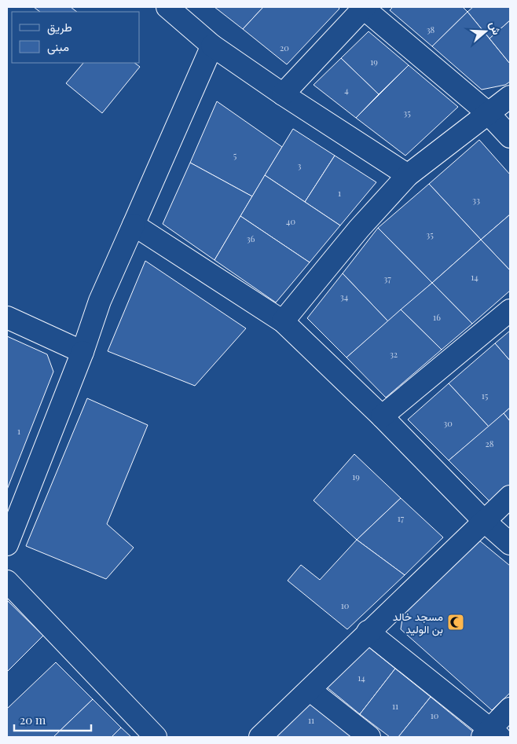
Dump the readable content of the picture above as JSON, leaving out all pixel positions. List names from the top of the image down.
{
  "places": {
    "mosque": ["مسجد خالد بن الوليد"]
  },
  "house_numbers": [
    "38",
    "20",
    "19",
    "4",
    "35",
    "5",
    "3",
    "1",
    "33",
    "40",
    "35",
    "36",
    "14",
    "37",
    "34",
    "16",
    "32",
    "15",
    "30",
    "1",
    "28",
    "19",
    "17",
    "10",
    "14",
    "11",
    "10",
    "11"
  ],
  "legend": ["طريق", "مبنى"],
  "scale_bar": "20 m",
  "north": "right"
}
